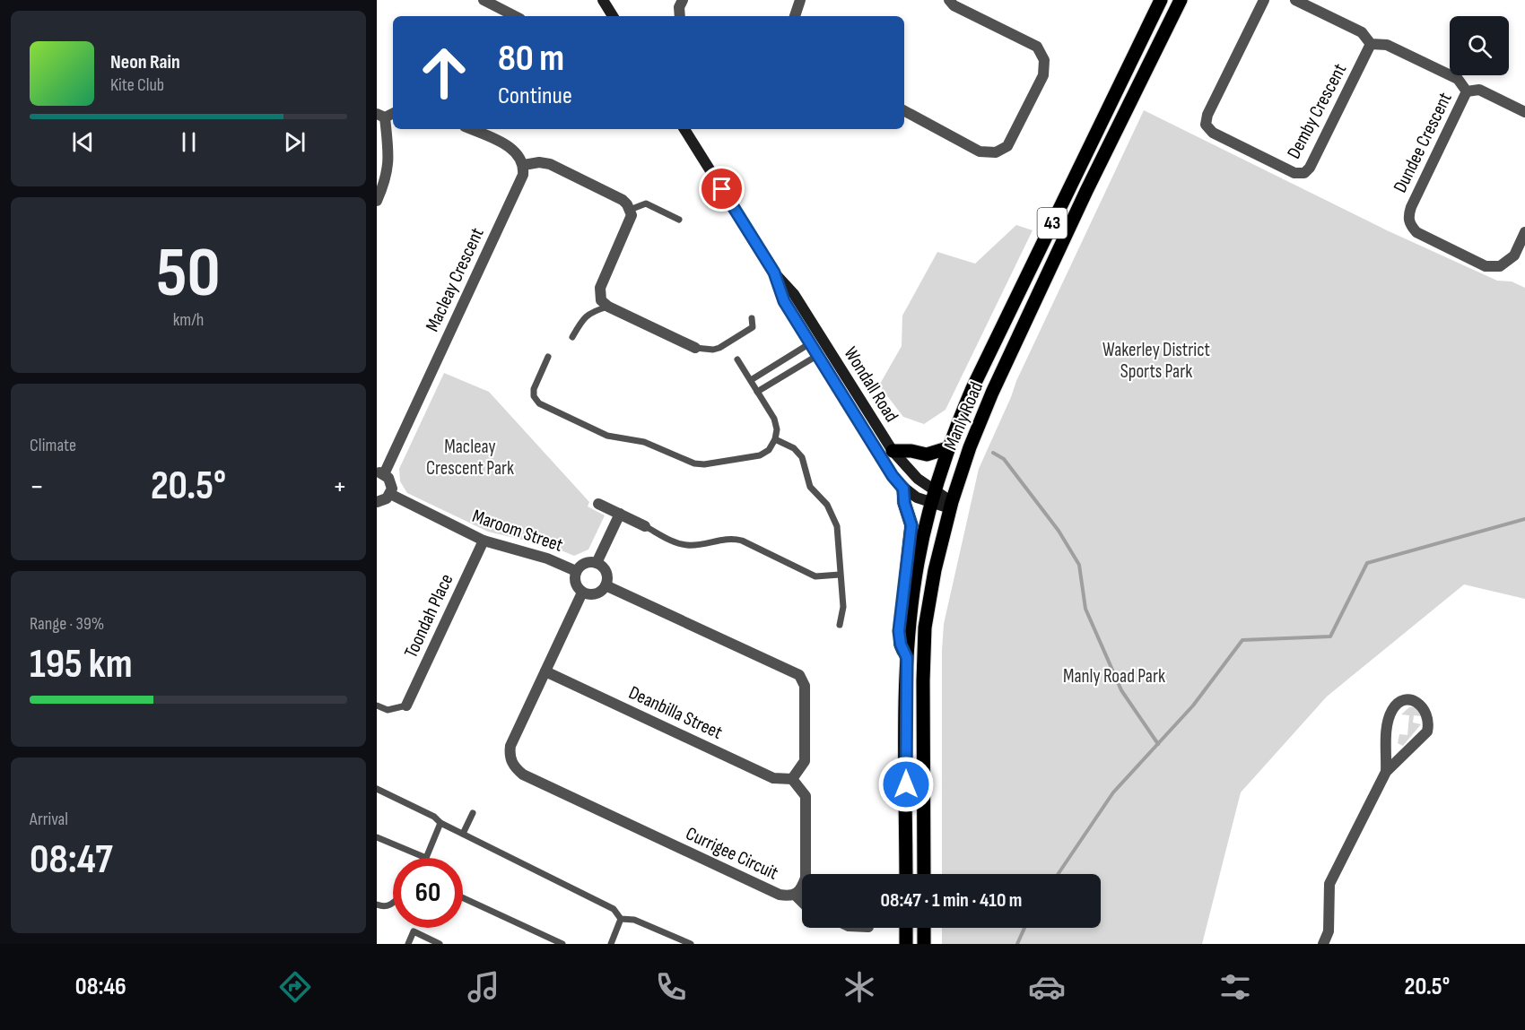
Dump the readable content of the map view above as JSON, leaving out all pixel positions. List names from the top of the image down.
{
  "streets": {
    "main road": ["43", "Wondall Road", "Manly Road"],
    "street": [
      "Demby Crescent",
      "Dundee Crescent",
      "Macleay Crescent",
      "Maroom Street",
      "Toondah Place",
      "Deanbilla Street",
      "Currigee Circuit"
    ]
  },
  "crossings": [
    ["Wondall Road", "Manly Road"],
    ["Maroom Street", "Toondah Place"],
    ["Maroom Street", "Currigee Circuit"],
    ["Deanbilla Street", "Currigee Circuit"]
  ],
  "parks": ["Wakerley District Sports Park", "Macleay Crescent Park", "Manly Road Park"],
  "page": {
    "turn": ["80 m", "Continue"],
    "song": ["Neon Rain", "Kite Club"],
    "tile": [
      ["50", "km/h"],
      "Climate",
      ["Range · 39%", "195 km"],
      ["Arrival", "08:47"]
    ],
    "heat": ["−", "20.5°", "+"],
    "limit": "60",
    "trip": "08:47 · 1 min · 410 m",
    "tabs": ["08:46", "20.5°"]
  }
}
